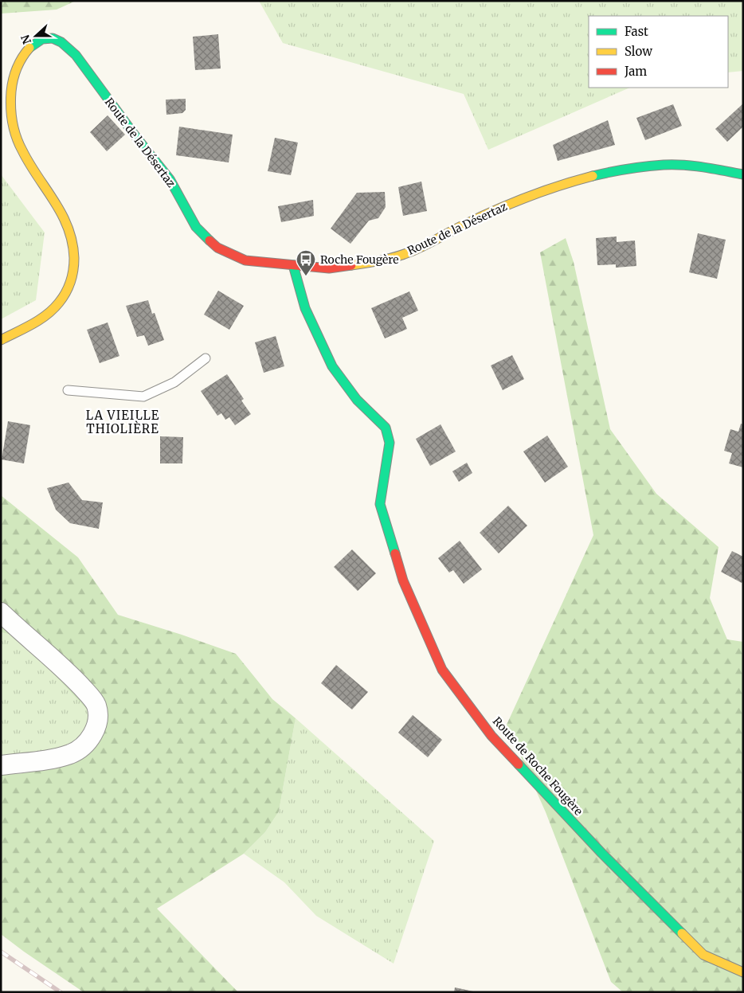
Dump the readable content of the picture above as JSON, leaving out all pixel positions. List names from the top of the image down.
{
  "streets": {
    "street": ["Route de la Désertaz", "Route de Roche Fougère"]
  },
  "crossings": [
    ["Route de la Désertaz", "Route de Roche Fougère"]
  ],
  "districts": ["LA VIEILLE THIOLIÈRE"],
  "places": {
    "bus stop": ["Roche Fougère"]
  },
  "legend": ["Fast", "Slow", "Jam"],
  "north": "left"
}
